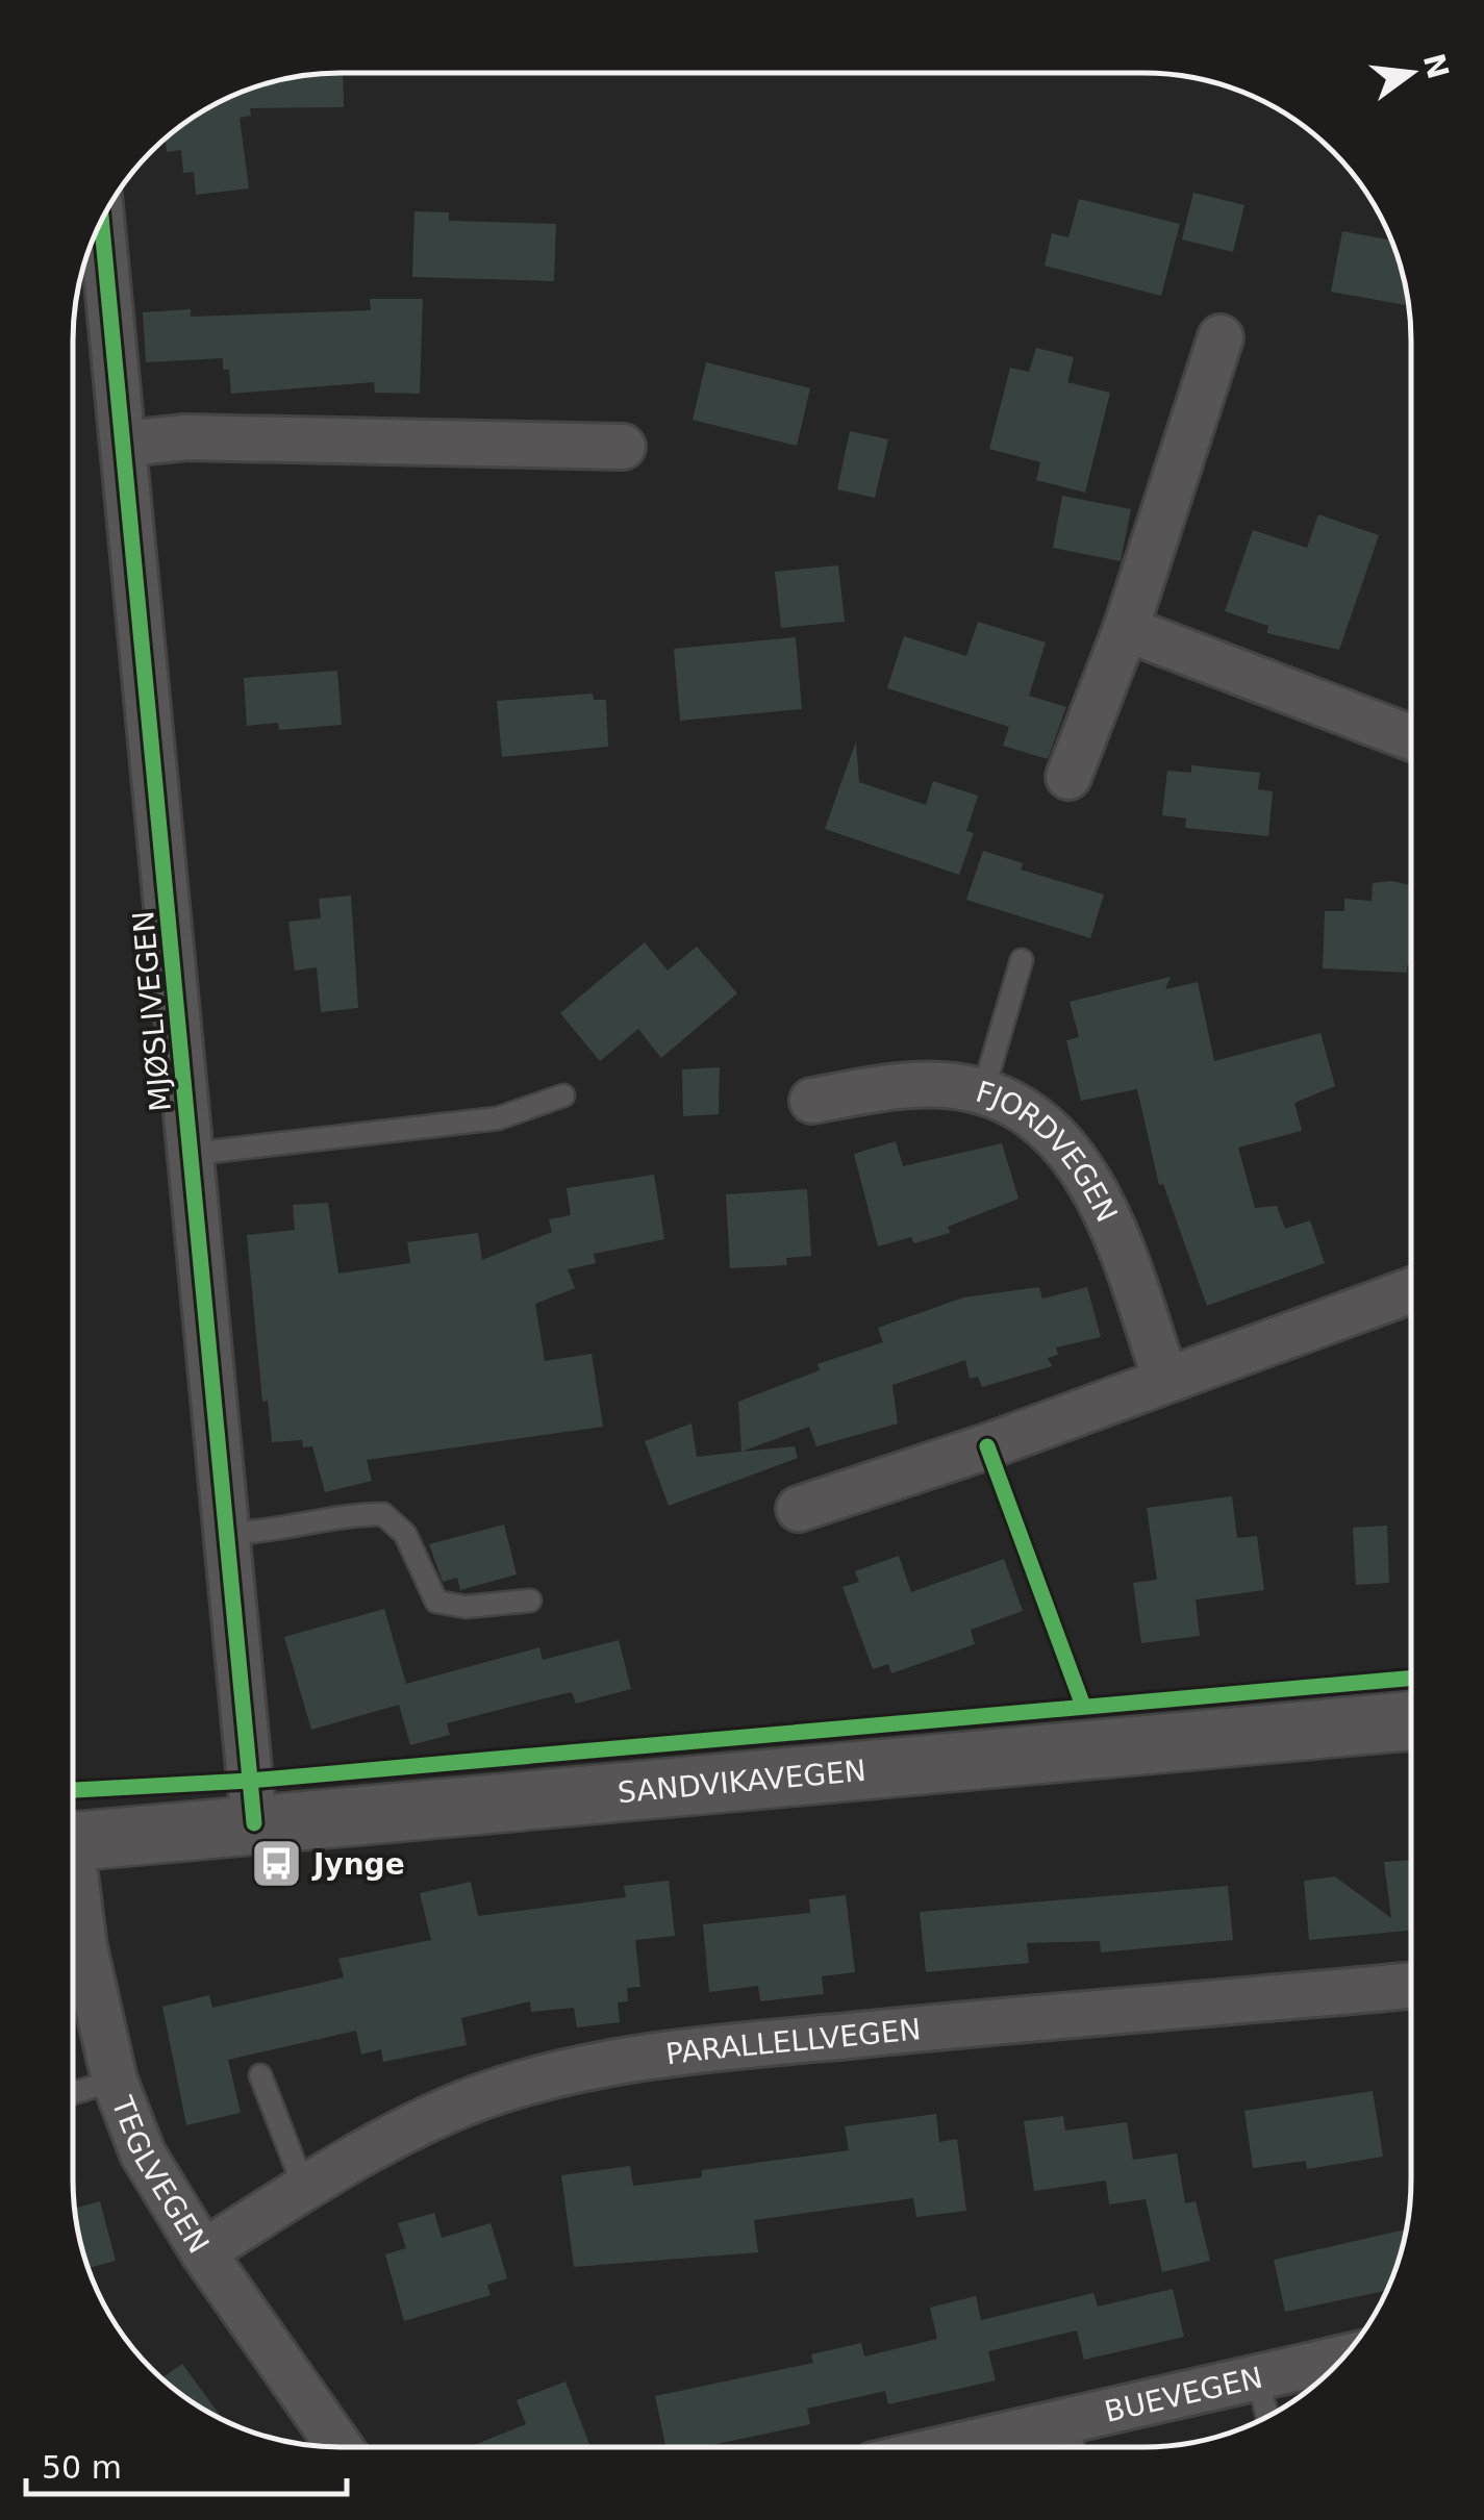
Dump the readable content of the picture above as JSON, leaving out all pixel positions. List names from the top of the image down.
{
  "streets": {
    "main road": ["SANDVIKAVEGEN"],
    "street": [
      "MJØSLIVEGEN",
      "FJORDVEGEN",
      "PARALLELLVEGEN",
      "TEGLVEGEN",
      "BUEVEGEN"
    ]
  },
  "crossings": [
    ["MJØSLIVEGEN", "SANDVIKAVEGEN"],
    ["PARALLELLVEGEN", "TEGLVEGEN"]
  ],
  "places": {
    "bus stop": ["Jynge"]
  },
  "scale_bar": "50 m",
  "north": "right"
}
